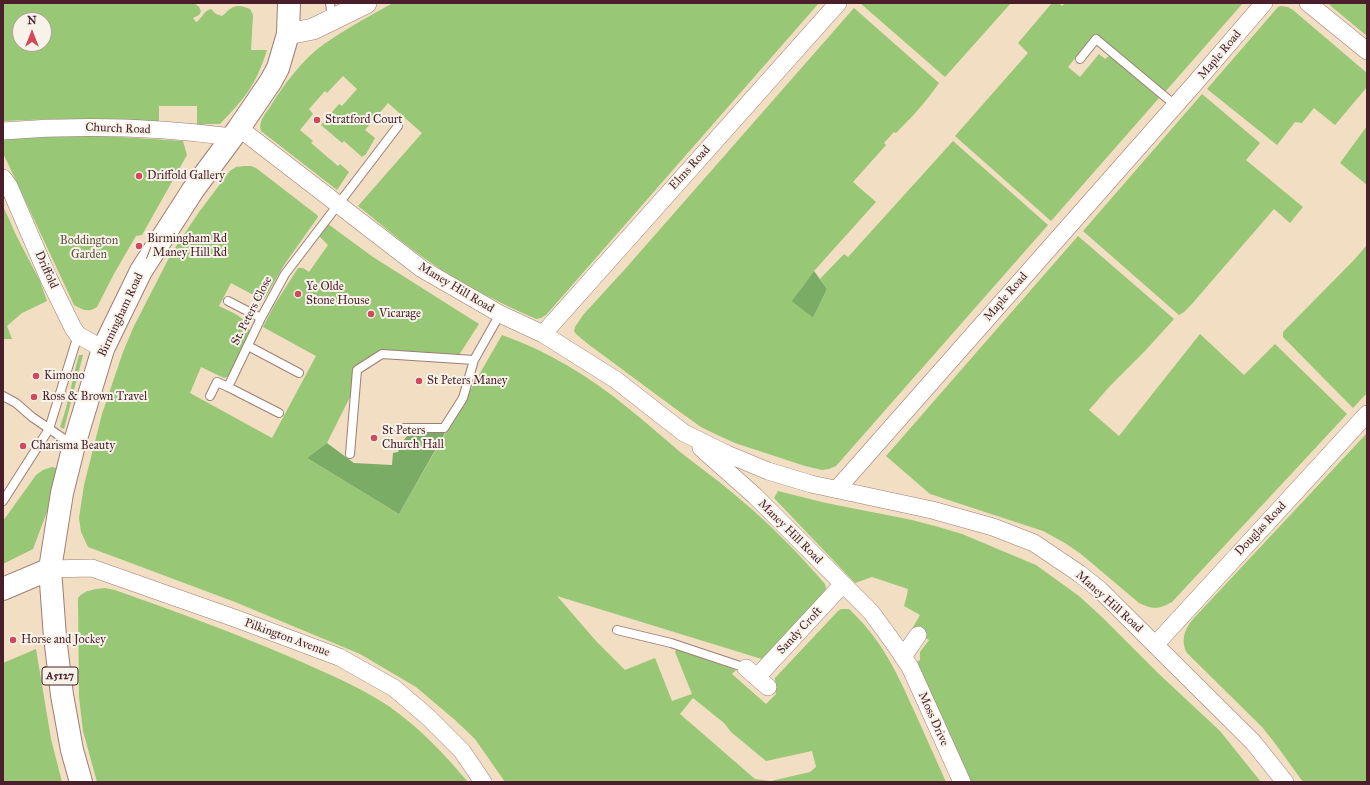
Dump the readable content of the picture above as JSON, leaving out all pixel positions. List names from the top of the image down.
{
  "streets": {
    "main road": ["Birmingham Road", "A5127"],
    "street": [
      "Maple Road",
      "Church Road",
      "Elms Road",
      "Driffold",
      "Maney Hill Road",
      "Douglas Road",
      "Sandy Croft",
      "Pilkington Avenue",
      "Moss Drive"
    ],
    "lane": ["St. Peters Close"]
  },
  "crossings": [
    ["Maple Road", "Maney Hill Road"],
    ["Church Road", "Maney Hill Road"],
    ["Church Road", "Birmingham Road"],
    ["Elms Road", "Maney Hill Road"],
    ["Driffold", "Birmingham Road"],
    ["Maney Hill Road", "St. Peters Close"],
    ["Maney Hill Road", "Birmingham Road"],
    ["Maney Hill Road", "Douglas Road"],
    ["Maney Hill Road", "Sandy Croft"],
    ["Maney Hill Road", "Moss Drive"],
    ["Birmingham Road", "Pilkington Avenue"],
    ["Sandy Croft", "Moss Drive"]
  ],
  "parks": ["Boddington Garden"],
  "places": [
    "Stratford Court",
    "Driffold Gallery",
    "Birmingham Rd / Maney Hill Rd",
    "Ye Olde Stone House",
    "Vicarage",
    "Kimono",
    "St Peters Maney",
    "Ross & Brown Travel",
    "St Peters Church Hall",
    "Charisma Beauty",
    "Horse and Jockey"
  ],
  "north": "top"
}
